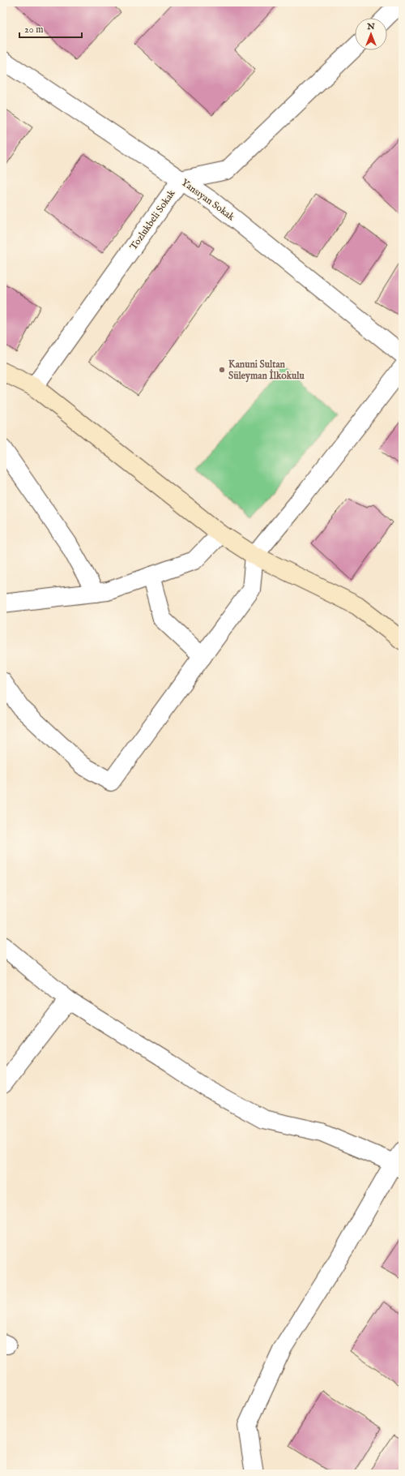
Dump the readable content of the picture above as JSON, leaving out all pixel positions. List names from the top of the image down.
{
  "streets": {
    "street": ["Yansıyan Sokak", "Tozlukbeli Sokak"]
  },
  "crossings": [
    ["Yansıyan Sokak", "Tozlukbeli Sokak"]
  ],
  "places": ["Kanuni Sultan Süleyman İlkokulu"],
  "scale_bar": "20 m",
  "north": "top"
}
